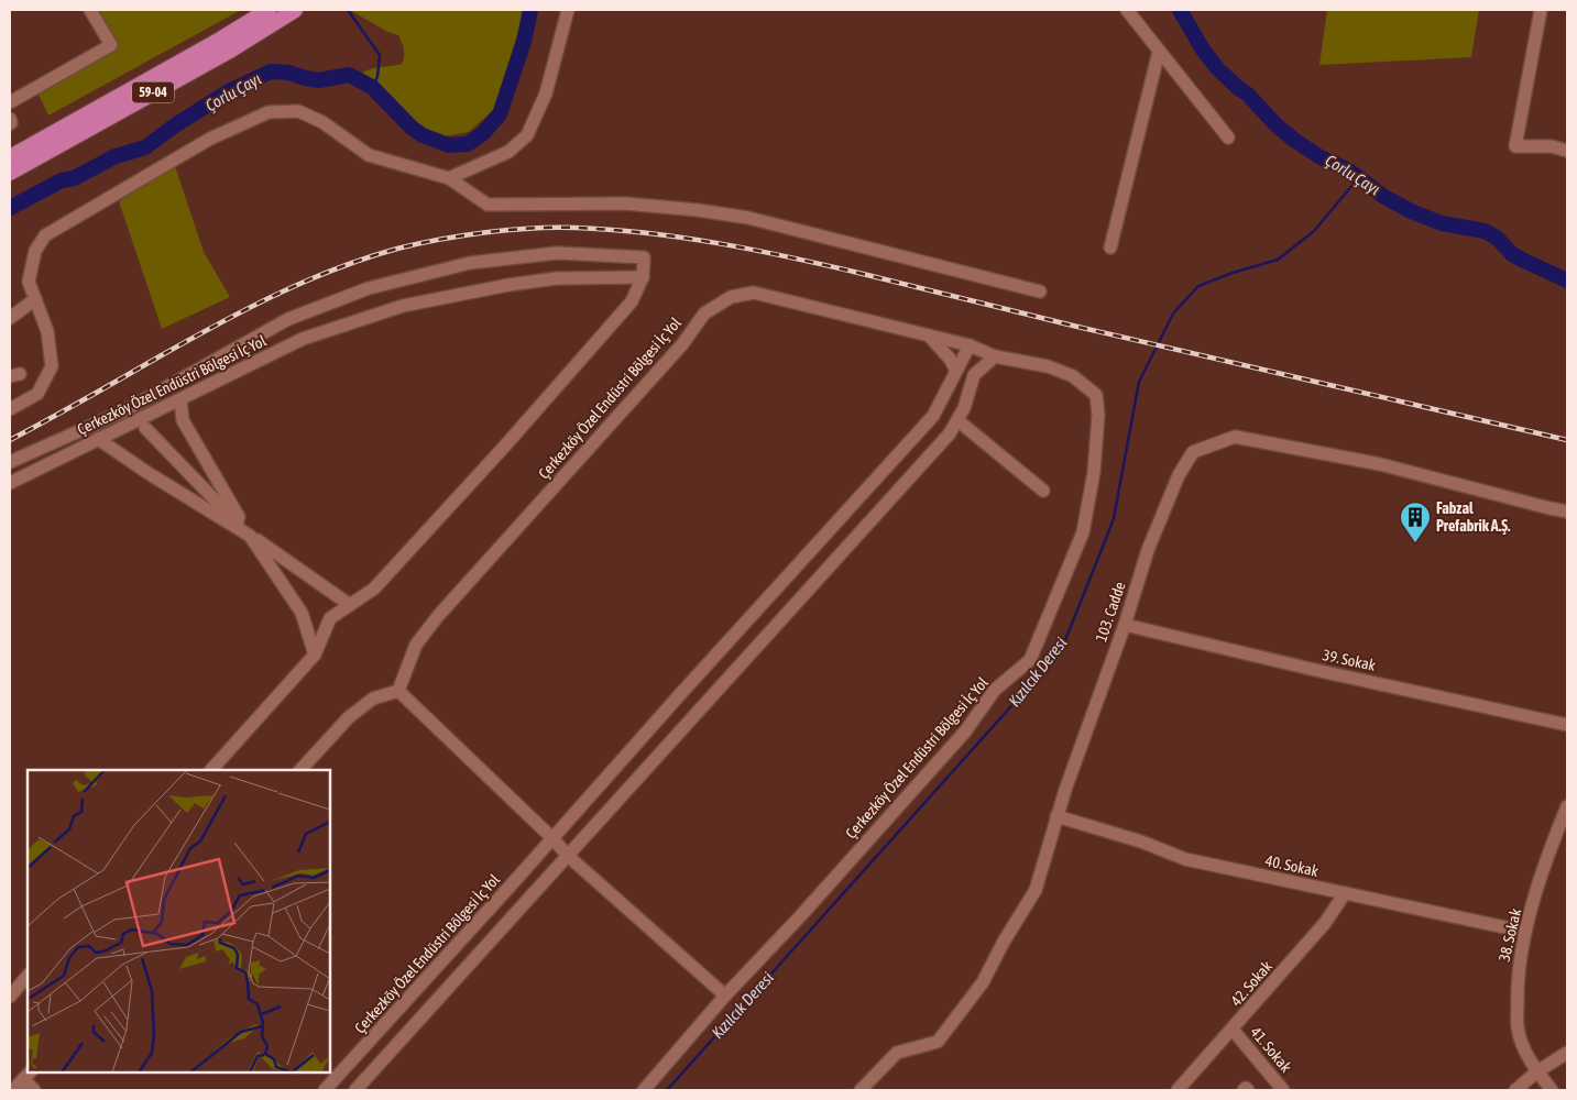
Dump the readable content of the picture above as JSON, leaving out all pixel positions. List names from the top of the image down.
{
  "streets": {
    "main road": ["59-04"],
    "street": [
      "Çerkezköy Özel Endüstri Bölgesi İç Yol",
      "103. Cadde",
      "39. Sokak",
      "40. Sokak",
      "38. Sokak",
      "42. Sokak",
      "41. Sokak"
    ]
  },
  "crossings": [
    ["103. Cadde", "39. Sokak"],
    ["103. Cadde", "40. Sokak"],
    ["40. Sokak", "38. Sokak"],
    ["40. Sokak", "42. Sokak"],
    ["42. Sokak", "41. Sokak"]
  ],
  "water": ["Çorlu Çayı", "Kızılcık Deresi"],
  "places": {
    "building": ["Fabzal Prefabrik A.Ş."]
  }
}
